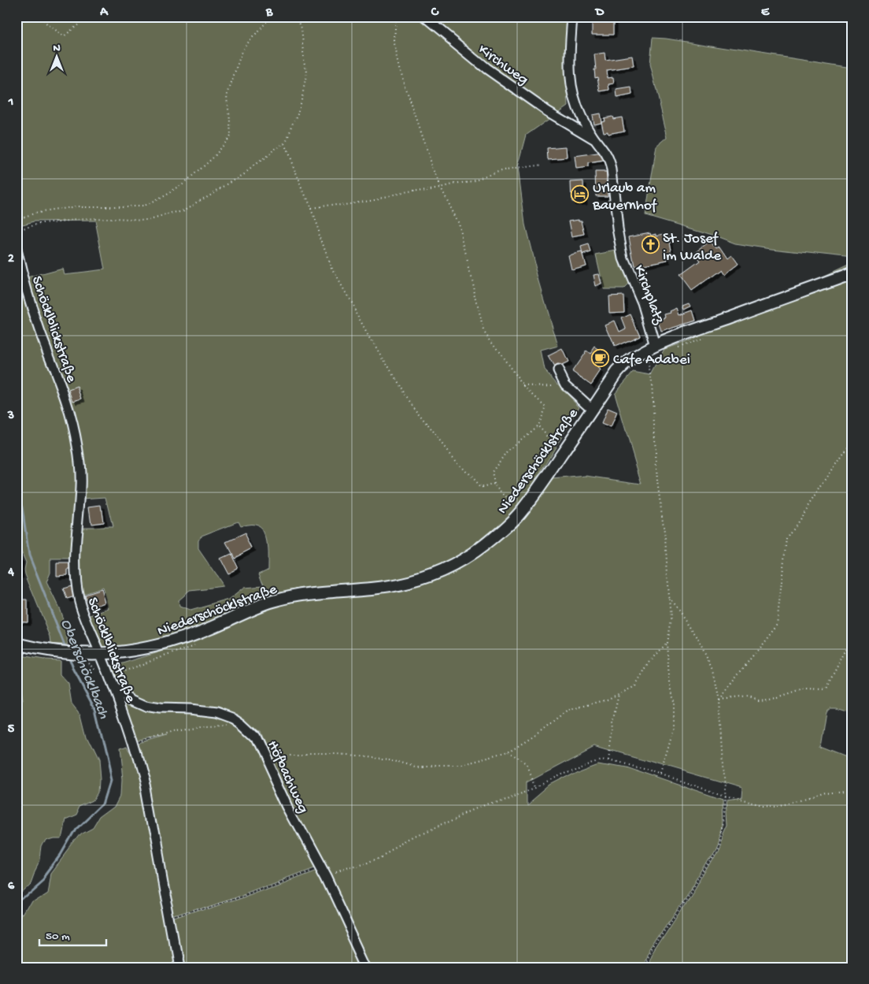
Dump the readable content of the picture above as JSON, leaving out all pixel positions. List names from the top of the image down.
{
  "streets": {
    "main road": ["Niederschöcklstraße"],
    "street": [
      "Kirchweg",
      "Kirchplatz",
      "Schöcklblickstraße",
      "Höfbachweg"
    ]
  },
  "crossings": [
    ["Kirchweg", "Kirchplatz"],
    ["Kirchplatz", "Niederschöcklstraße"],
    ["Schöcklblickstraße", "Niederschöcklstraße"],
    ["Schöcklblickstraße", "Höfbachweg"]
  ],
  "water": ["Oberschöcklbach"],
  "places": {
    "hotel": ["Urlaub am Bauernhof"],
    "church": ["St. Josef im Walde"],
    "cafe": ["Cafe Adabei"]
  },
  "scale_bar": "50 m",
  "north": "top",
  "grid": {
    "columns": [
      "A",
      "B",
      "C",
      "D",
      "E"
    ],
    "rows": [
      "1",
      "2",
      "3",
      "4",
      "5",
      "6"
    ]
  }
}
